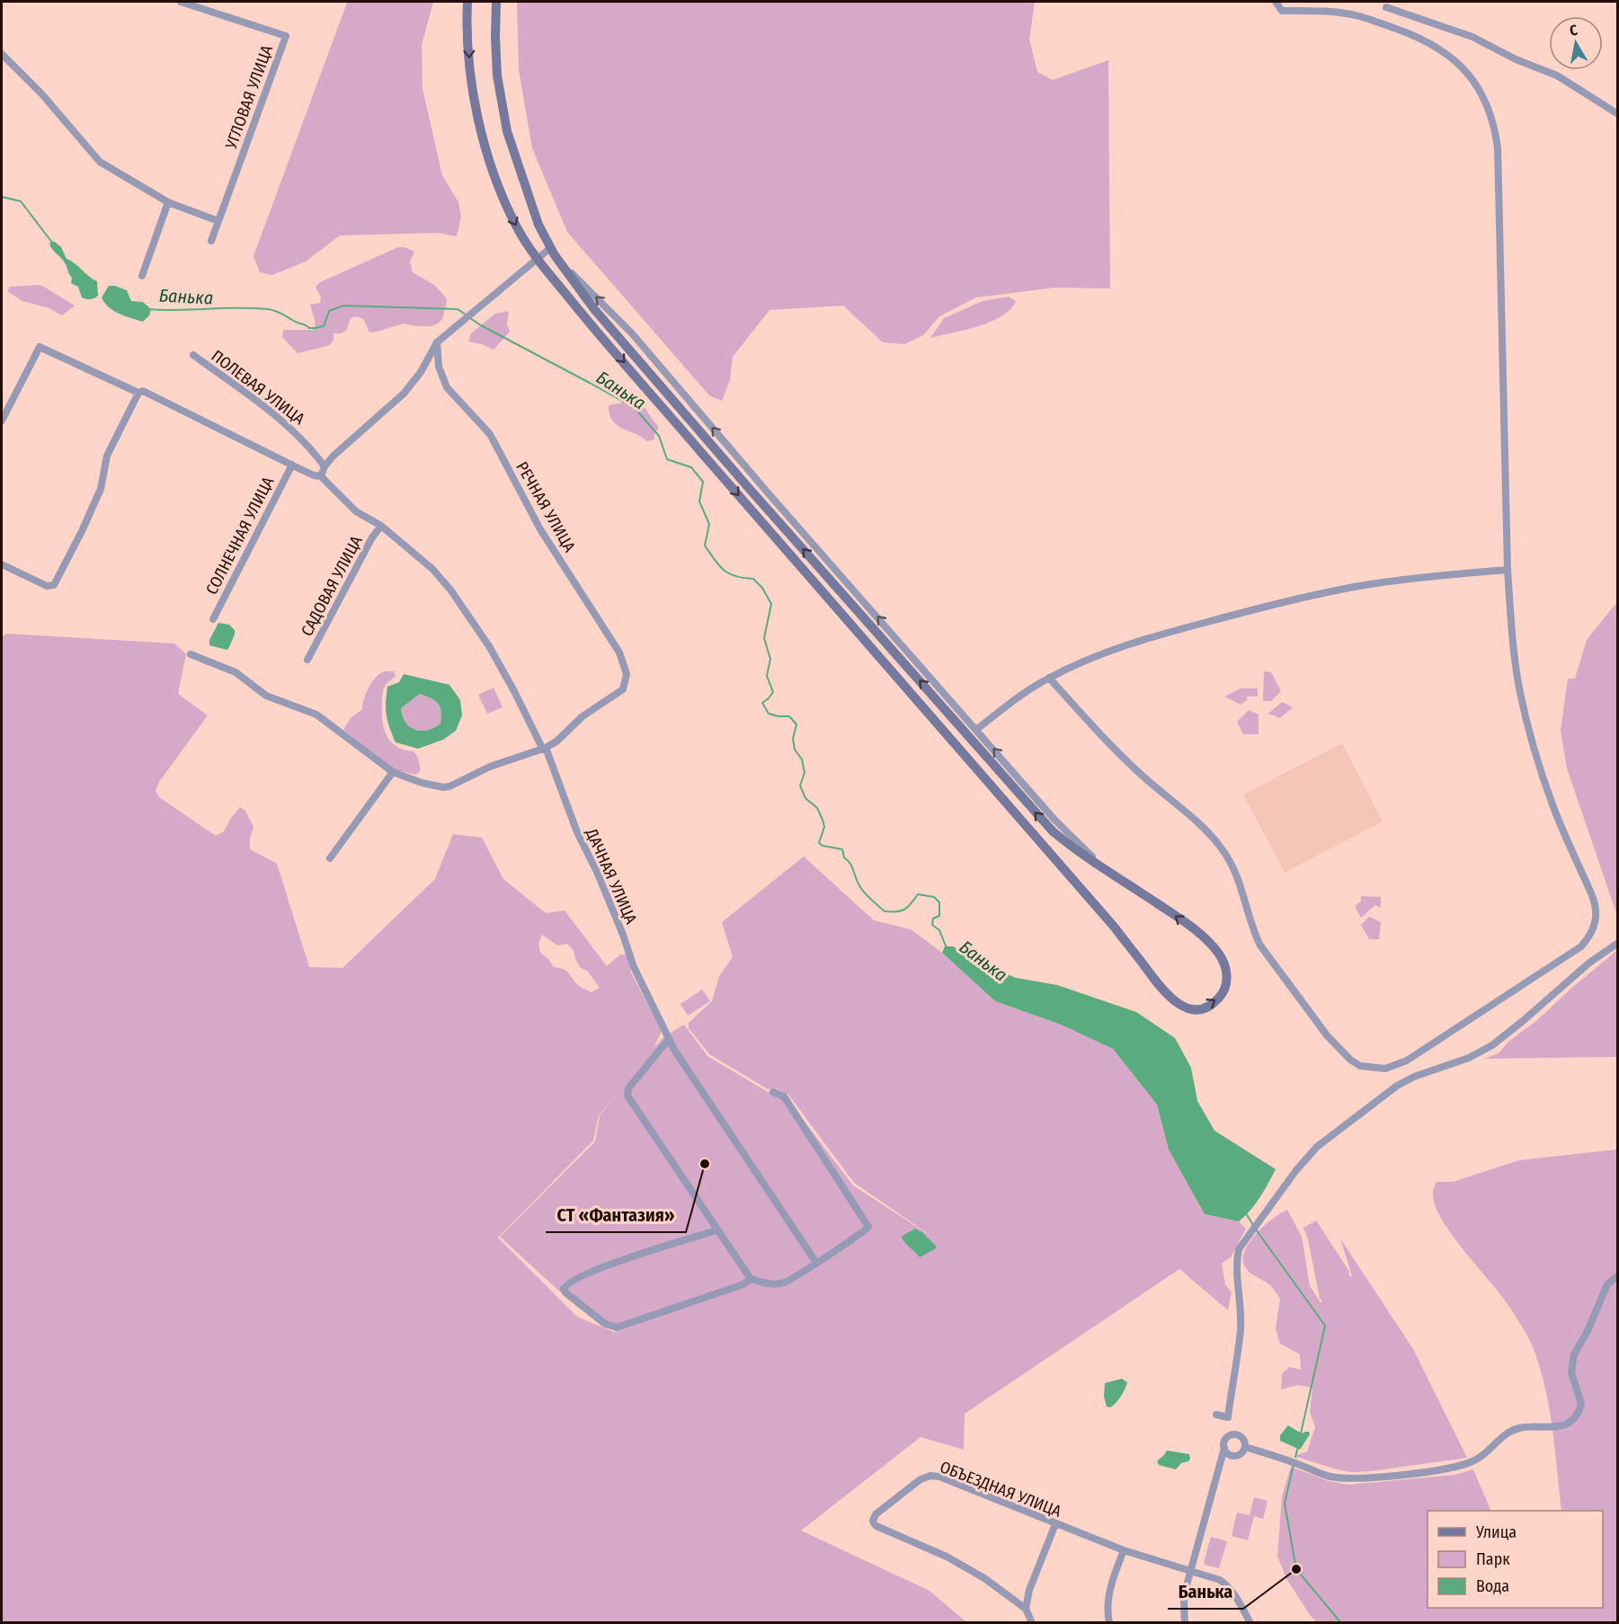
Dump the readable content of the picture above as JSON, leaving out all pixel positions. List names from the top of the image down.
{
  "streets": {
    "street": [
      "УГЛОВАЯ УЛИЦА",
      "ПОЛЕВАЯ УЛИЦА",
      "РЕЧНАЯ УЛИЦА",
      "СОЛНЕЧНАЯ УЛИЦА",
      "САДОВАЯ УЛИЦА",
      "ДАЧНАЯ УЛИЦА",
      "ОБЪЕЗДНАЯ УЛИЦА"
    ]
  },
  "crossings": [
    ["РЕЧНАЯ УЛИЦА", "ДАЧНАЯ УЛИЦА"],
    ["САДОВАЯ УЛИЦА", "ДАЧНАЯ УЛИЦА"]
  ],
  "water": ["Банька"],
  "places": ["СТ «Фантазия»", "Банька"],
  "legend": ["Улица", "Парк", "Вода"],
  "north": "top"
}
